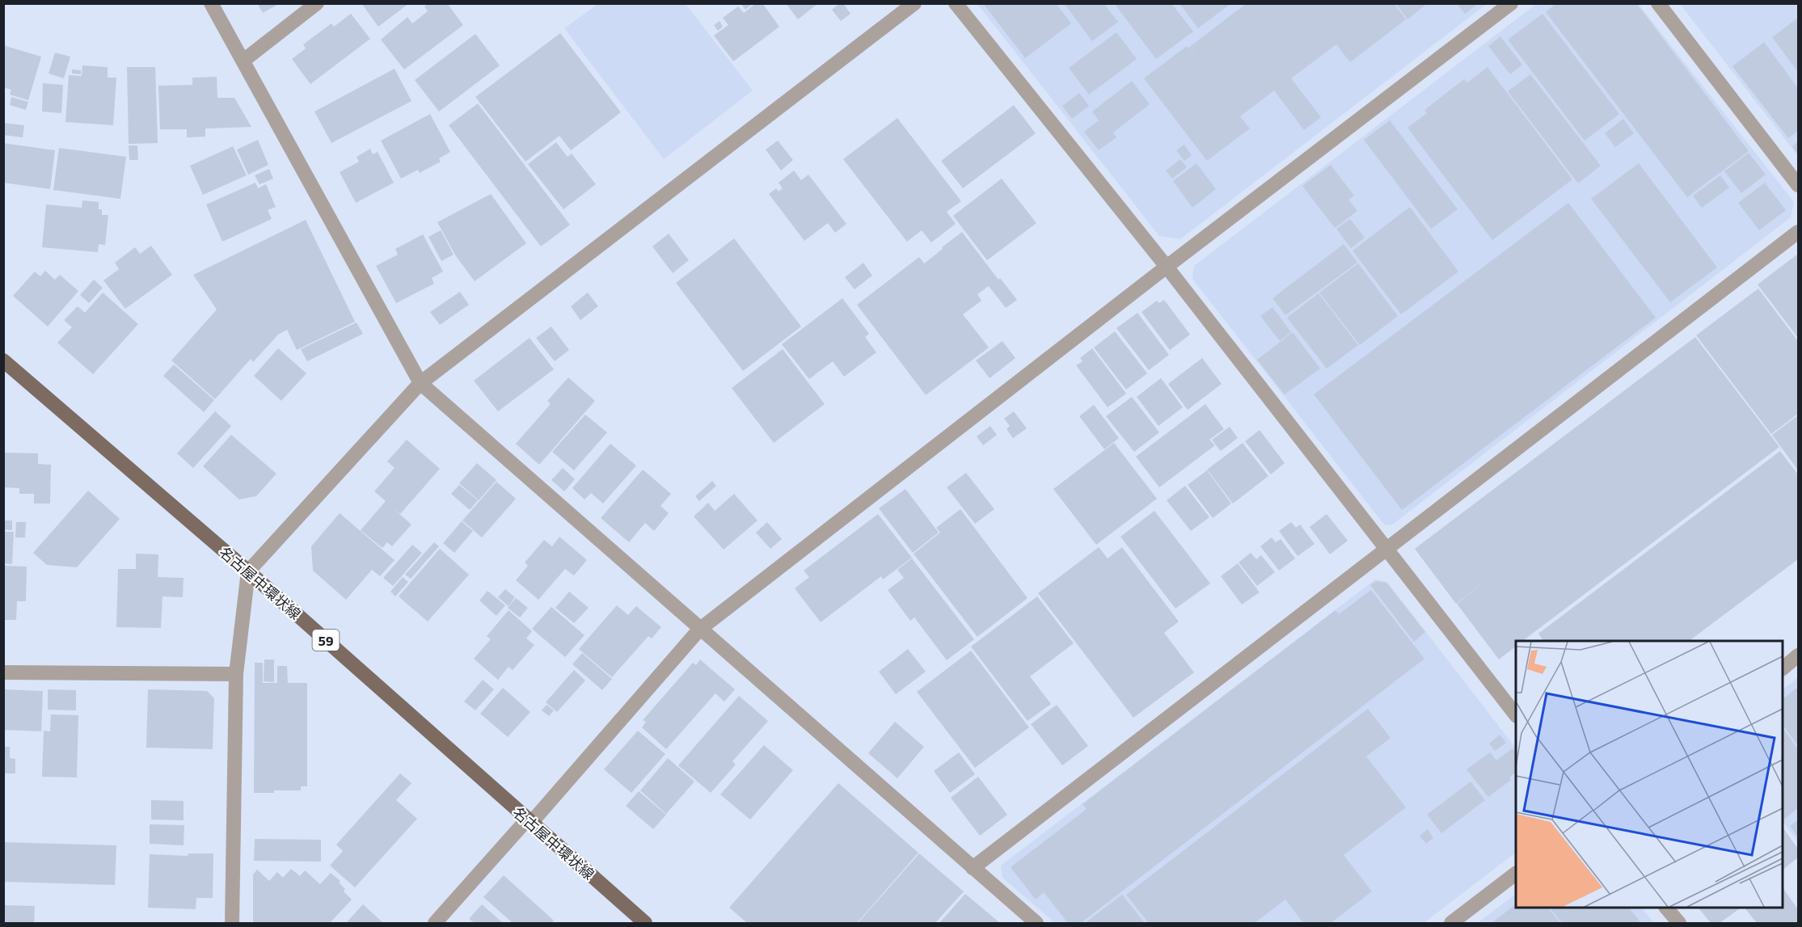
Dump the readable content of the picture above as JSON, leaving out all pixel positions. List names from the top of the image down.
{
  "streets": {
    "main road": ["名古屋中環状線", "59"]
  }
}
